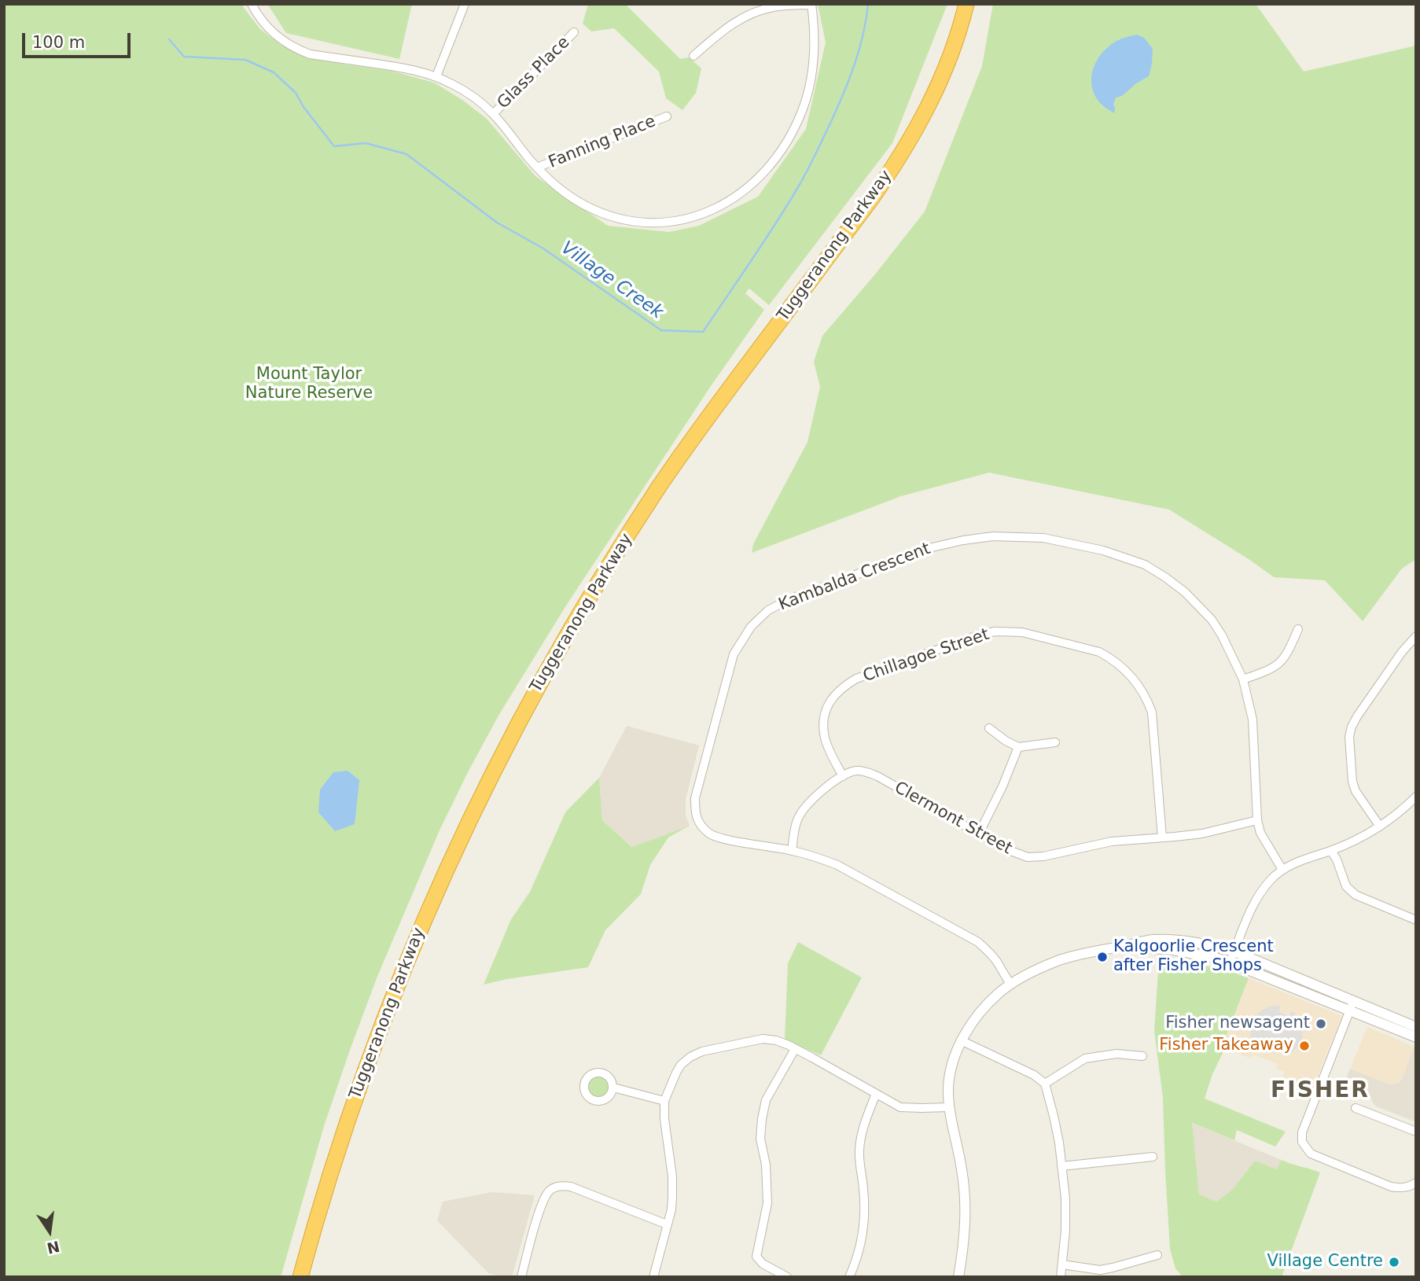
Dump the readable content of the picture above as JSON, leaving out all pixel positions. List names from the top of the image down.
{
  "streets": {
    "highway": ["Tuggeranong Parkway"],
    "street": [
      "Glass Place",
      "Fanning Place",
      "Kambalda Crescent",
      "Chillagoe Street",
      "Clermont Street"
    ]
  },
  "crossings": [
    ["Kambalda Crescent", "Clermont Street"],
    ["Chillagoe Street", "Clermont Street"]
  ],
  "districts": ["FISHER"],
  "water": ["Village Creek"],
  "parks": ["Mount Taylor Nature Reserve"],
  "places": [
    "Kalgoorlie Crescent after Fisher Shops",
    "Fisher newsagent",
    "Fisher Takeaway",
    "Village Centre"
  ],
  "scale_bar": "100 m",
  "north": "bottom"
}
